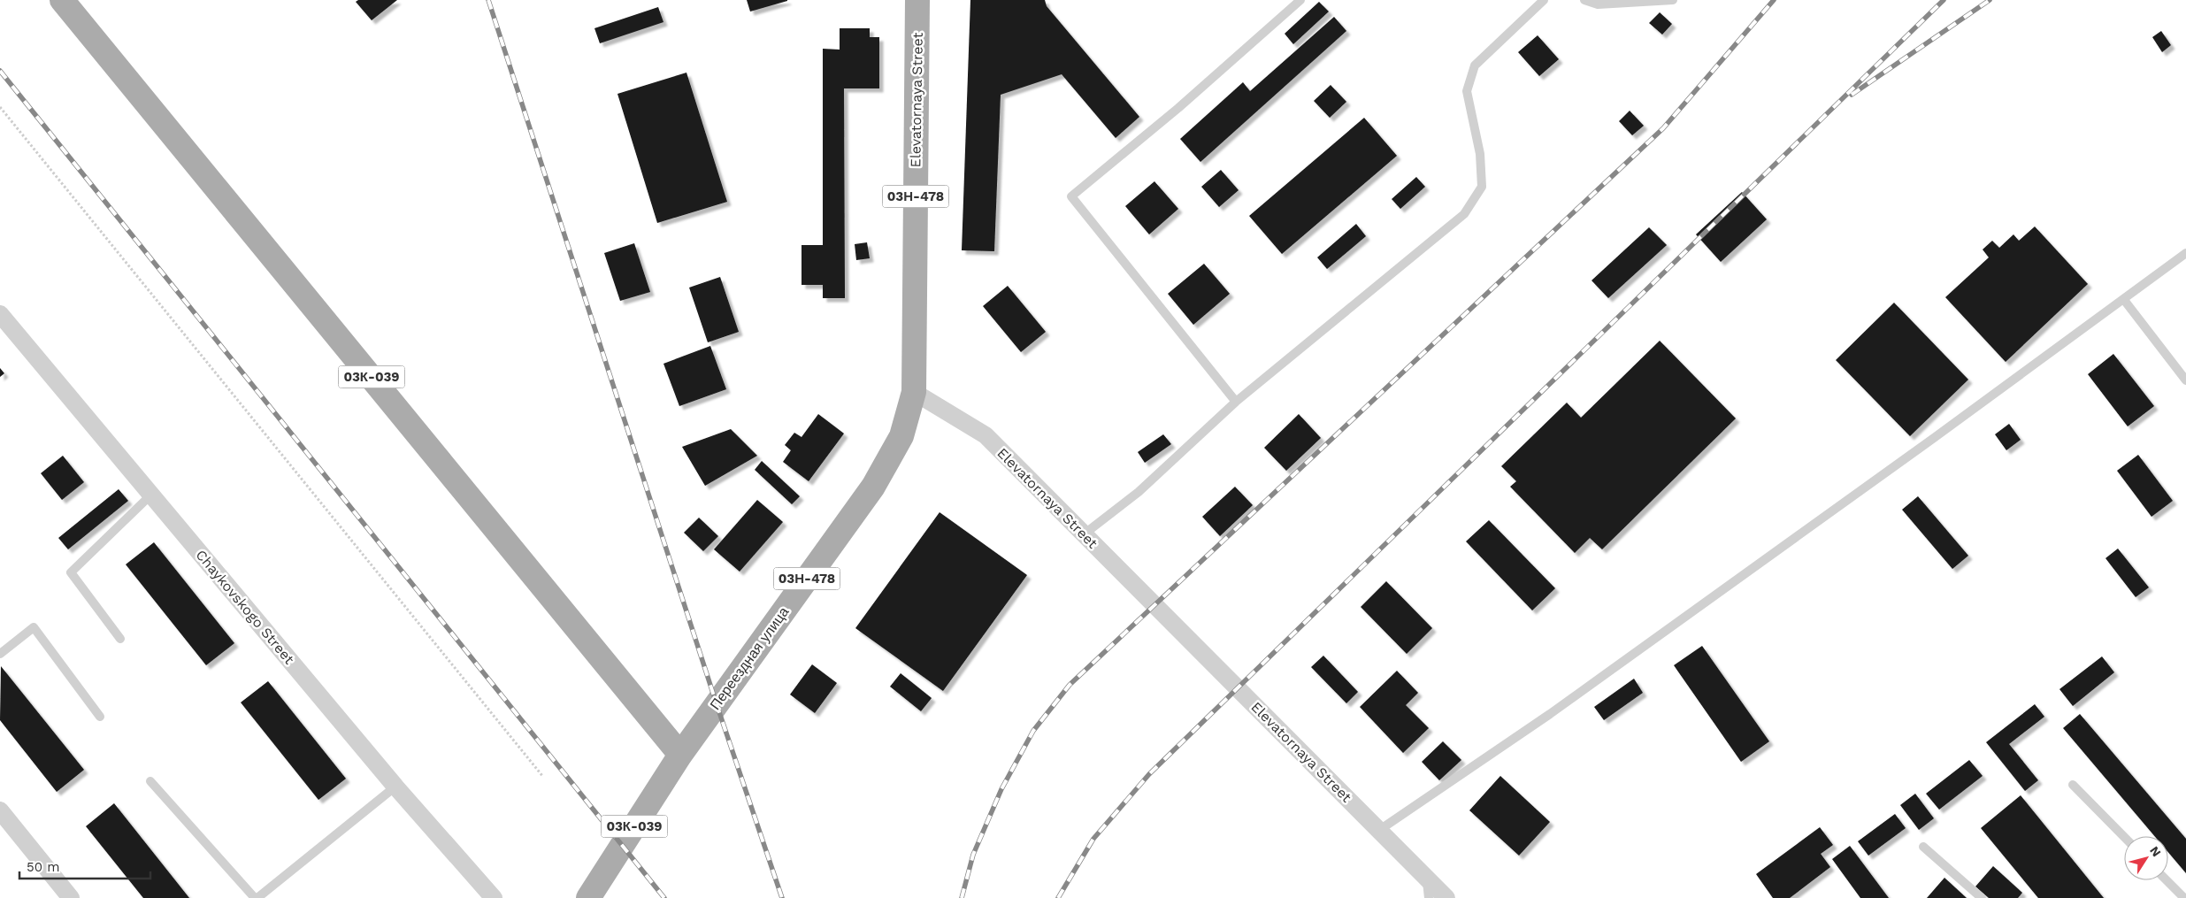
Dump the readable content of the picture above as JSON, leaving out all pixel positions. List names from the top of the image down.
{
  "streets": {
    "main road": [
      "Elevatornaya Street",
      "03Н-478",
      "03К-039",
      "Переездная улица"
    ],
    "street": ["Chaykovskogo Street"]
  },
  "crossings": [
    ["Elevatornaya Street", "Переездная улица"],
    ["03К-039", "Переездная улица"]
  ],
  "scale_bar": "50 m",
  "north": "top right"
}
